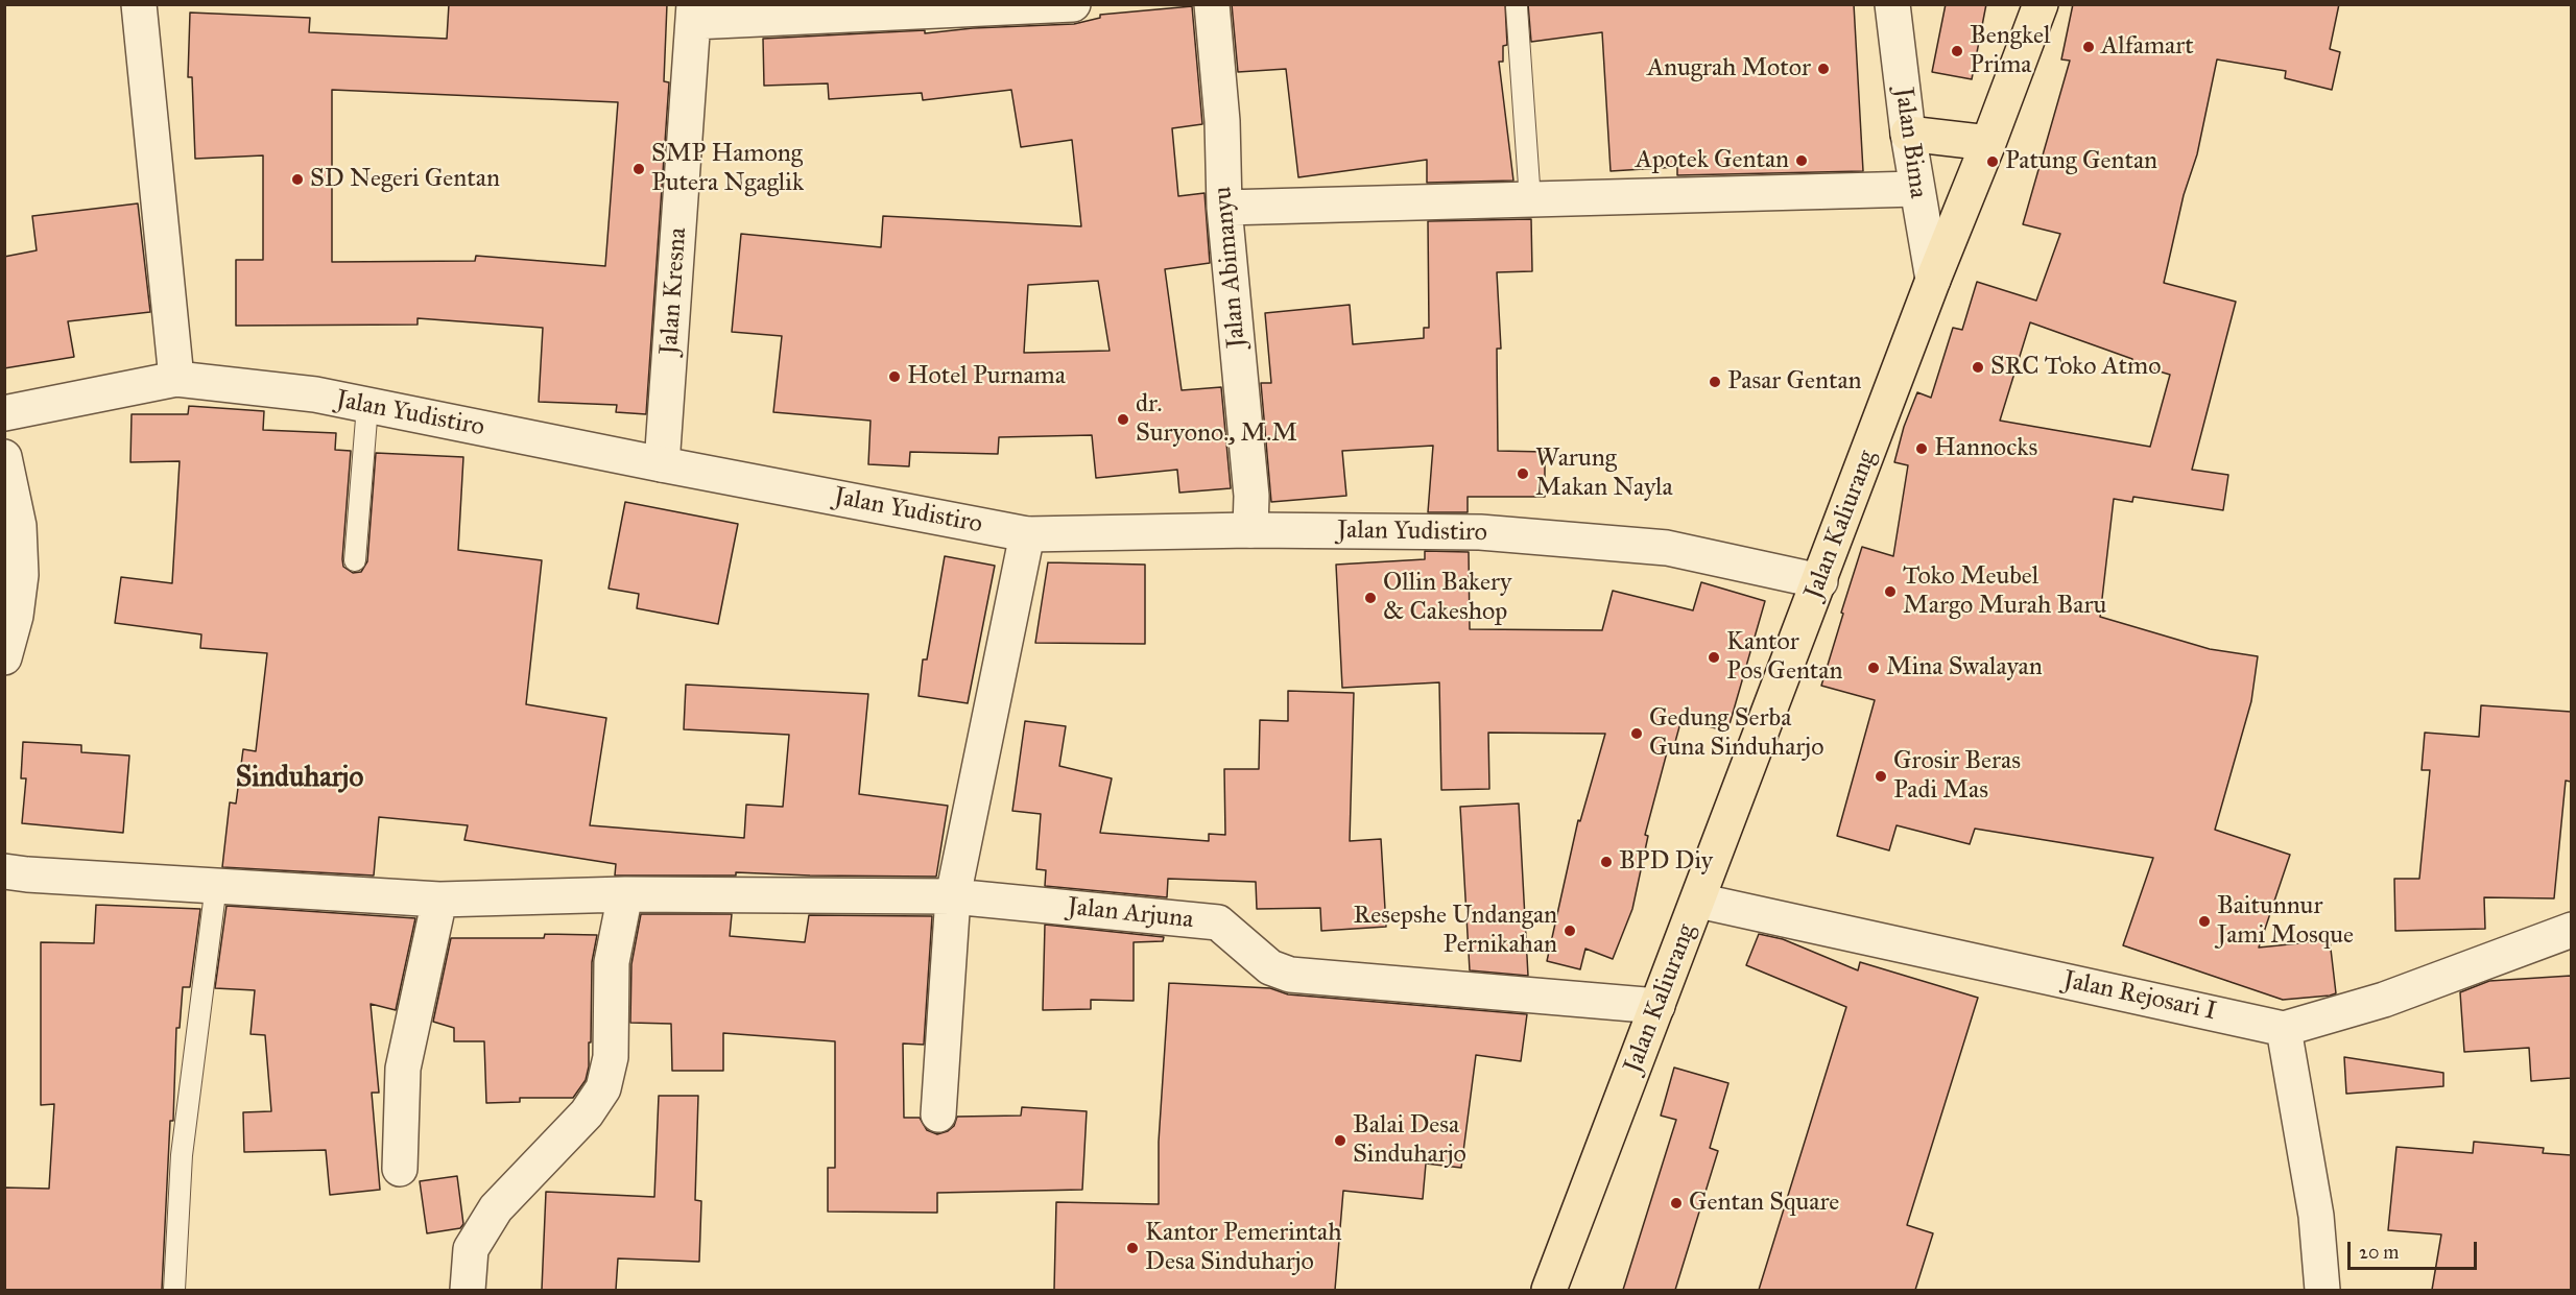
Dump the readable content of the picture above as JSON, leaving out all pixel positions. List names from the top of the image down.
{
  "streets": {
    "main road": ["Jalan Kaliurang"],
    "street": [
      "Jalan Bima",
      "Jalan Abimanyu",
      "Jalan Kresna",
      "Jalan Yudistiro",
      "Jalan Arjuna",
      "Jalan Rejosari I"
    ]
  },
  "crossings": [
    ["Jalan Bima", "Jalan Kaliurang"],
    ["Jalan Abimanyu", "Jalan Yudistiro"],
    ["Jalan Kresna", "Jalan Yudistiro"],
    ["Jalan Yudistiro", "Jalan Kaliurang"],
    ["Jalan Kaliurang", "Jalan Arjuna"],
    ["Jalan Kaliurang", "Jalan Rejosari I"]
  ],
  "districts": ["Sinduharjo"],
  "places": [
    "Alfamart",
    "Bengkel Prima",
    "Anugrah Motor",
    "Apotek Gentan",
    "Patung Gentan",
    "SMP Hamong Putera Ngaglik",
    "SD Negeri Gentan",
    "SRC Toko Atmo",
    "Hotel Purnama",
    "Pasar Gentan",
    "dr. Suryono., M.M",
    "Hannocks",
    "Warung Makan Nayla",
    "Toko Meubel Margo Murah Baru",
    "Ollin Bakery & Cakeshop",
    "Kantor Pos Gentan",
    "Mina Swalayan",
    "Gedung Serba Guna Sinduharjo",
    "Grosir Beras Padi Mas",
    "BPD Diy",
    "Baitunnur Jami Mosque",
    "Resepshe Undangan Pernikahan",
    "Balai Desa Sinduharjo",
    "Gentan Square",
    "Kantor Pemerintah Desa Sinduharjo"
  ],
  "scale_bar": "20 m"
}
